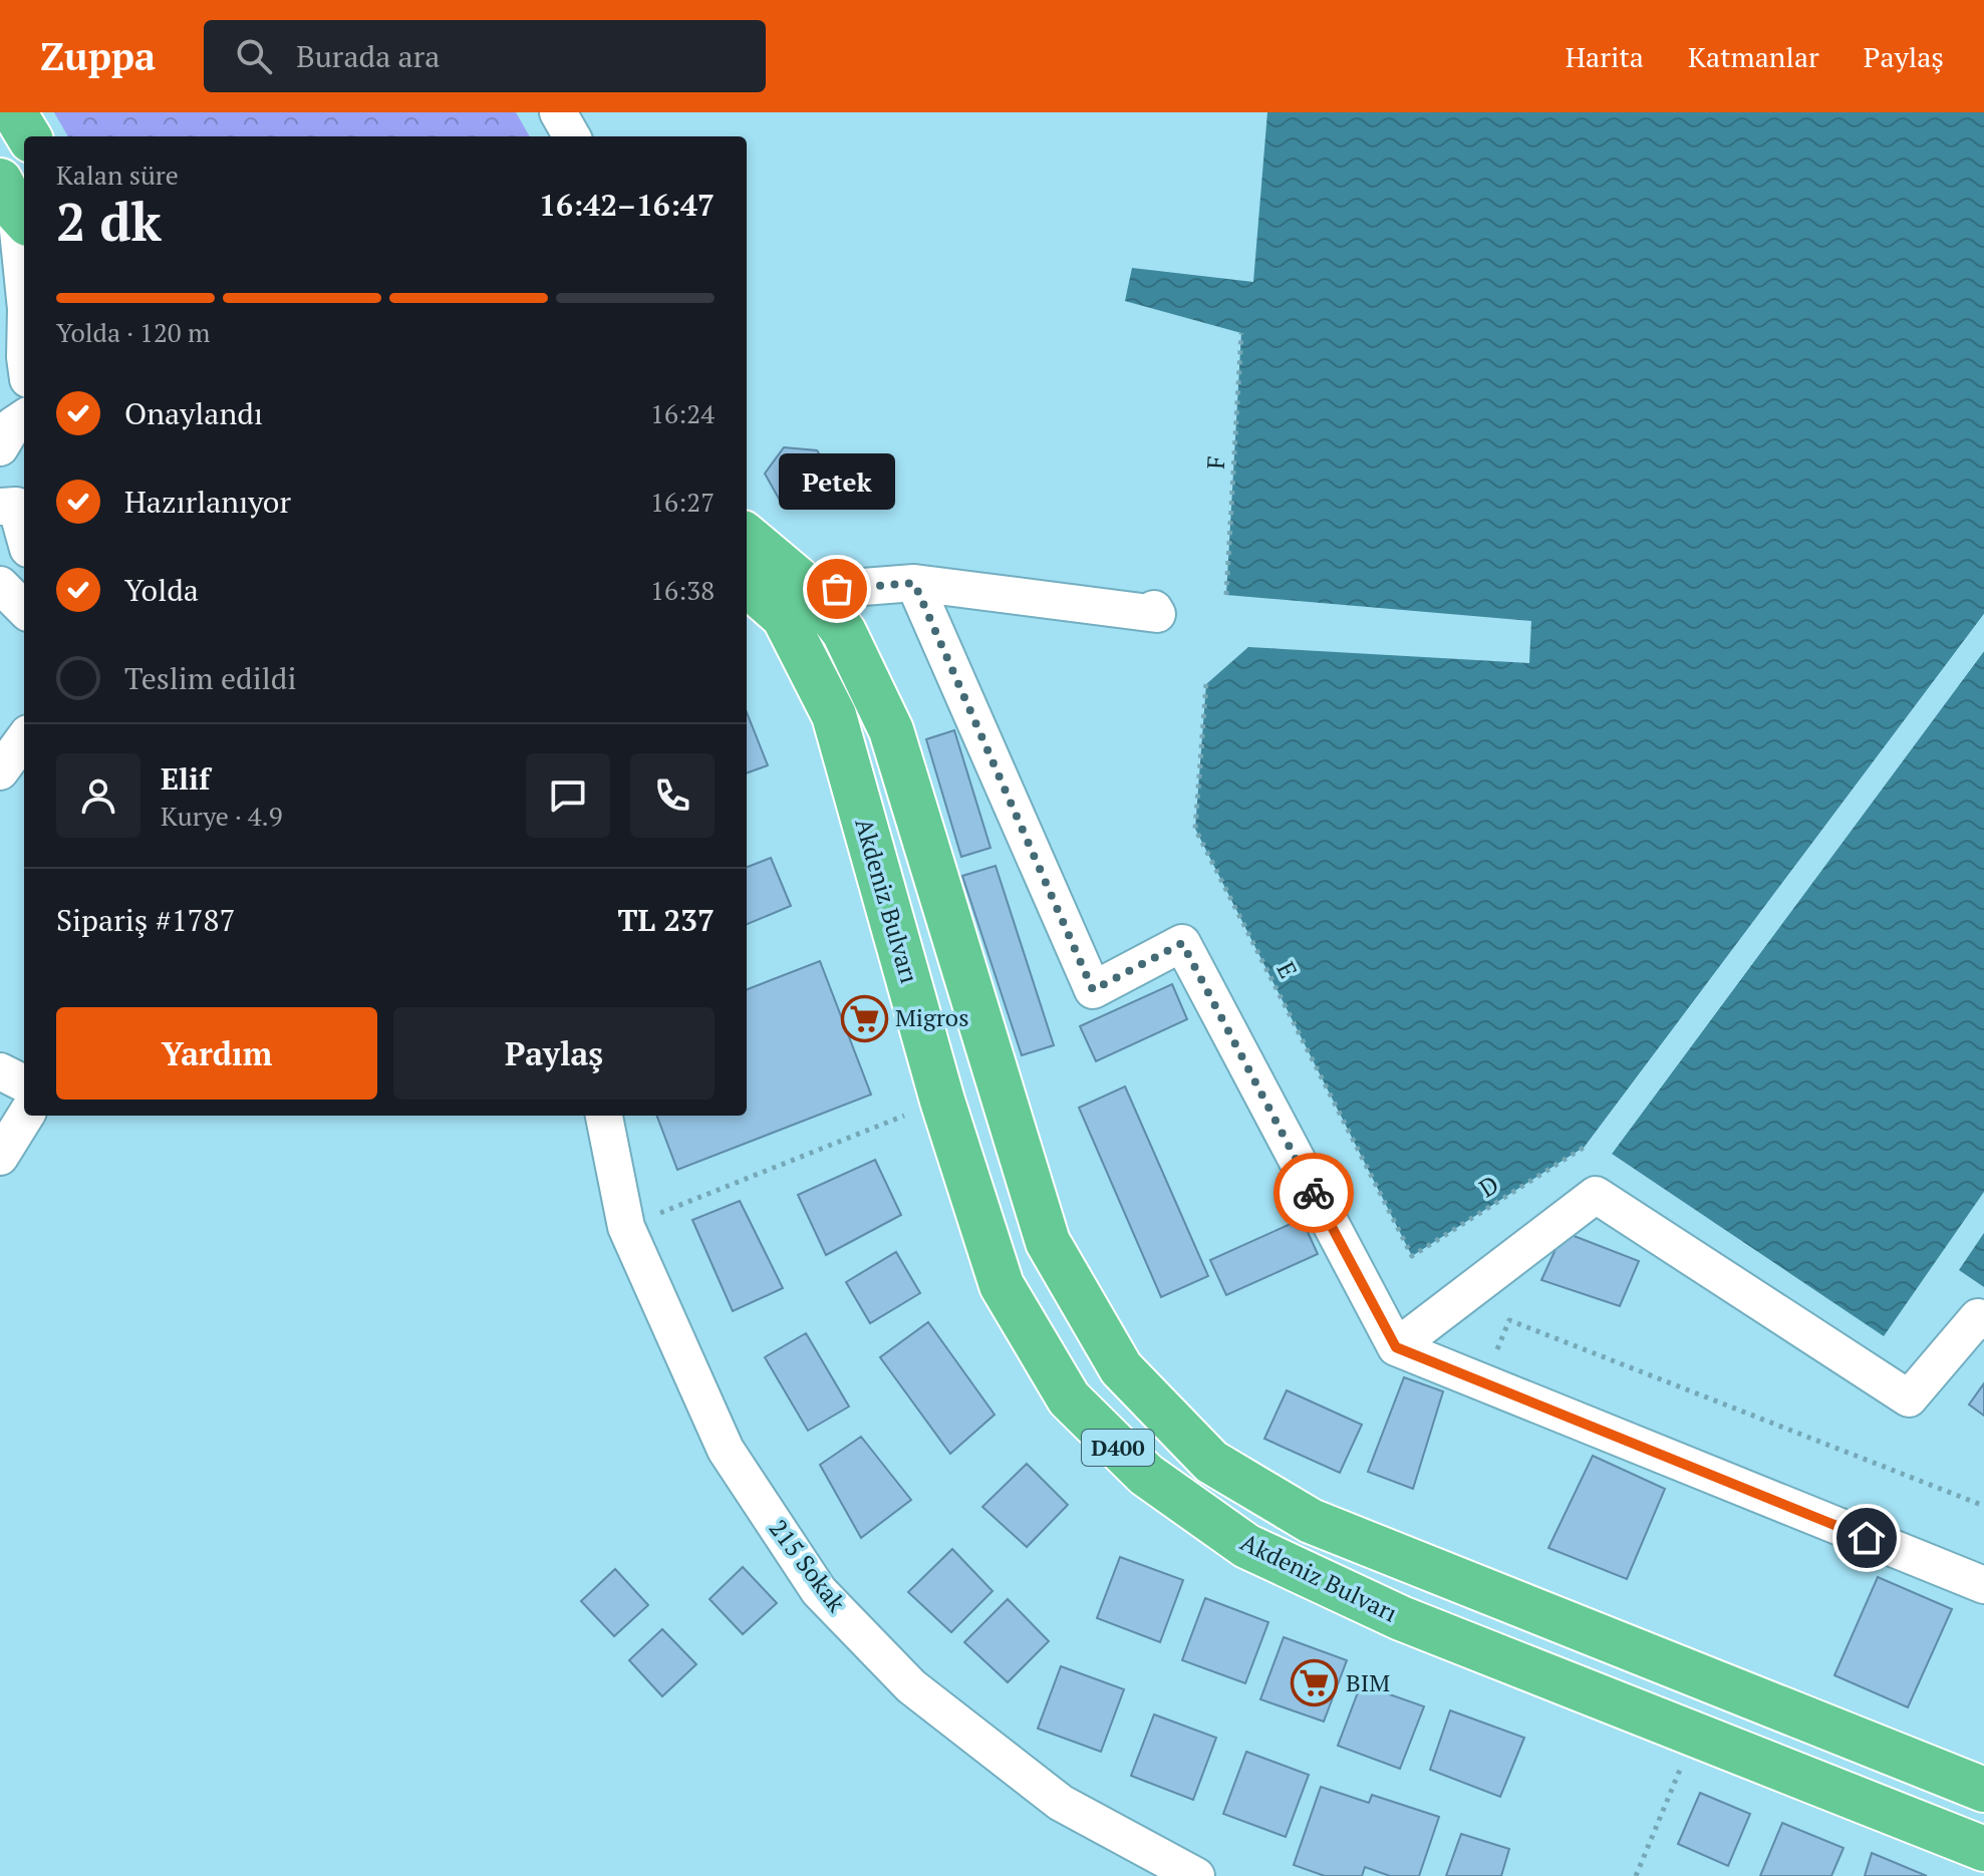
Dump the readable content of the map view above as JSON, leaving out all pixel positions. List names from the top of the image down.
{
  "streets": {
    "highway": ["Akdeniz Bulvarı", "D400"],
    "street": ["215 Sokak"],
    "path": ["F", "E", "D"]
  },
  "crossings": [
    ["E", "D"]
  ],
  "places": {
    "other": ["Petek"],
    "supermarket": ["Migros", "BIM"]
  },
  "page": {
    "header": "Zuppa",
    "search": "Burada ara",
    "nav": ["Harita", "Katmanlar", "Paylaş"],
    "heading": ["2 dk", "Kalan süre", "16:42–16:47"],
    "panel": [
      "Elif",
      "Kurye · 4.9",
      "Sipariş #1787",
      "TL 237"
    ],
    "bar": "Yolda · 120 m",
    "list": [
      ["Onaylandı", "16:24"],
      ["Hazırlanıyor", "16:27"],
      ["Yolda", "16:38"],
      "Teslim edildi"
    ],
    "bubble": "Petek",
    "buttons": ["Yardım", "Paylaş"]
  }
}
